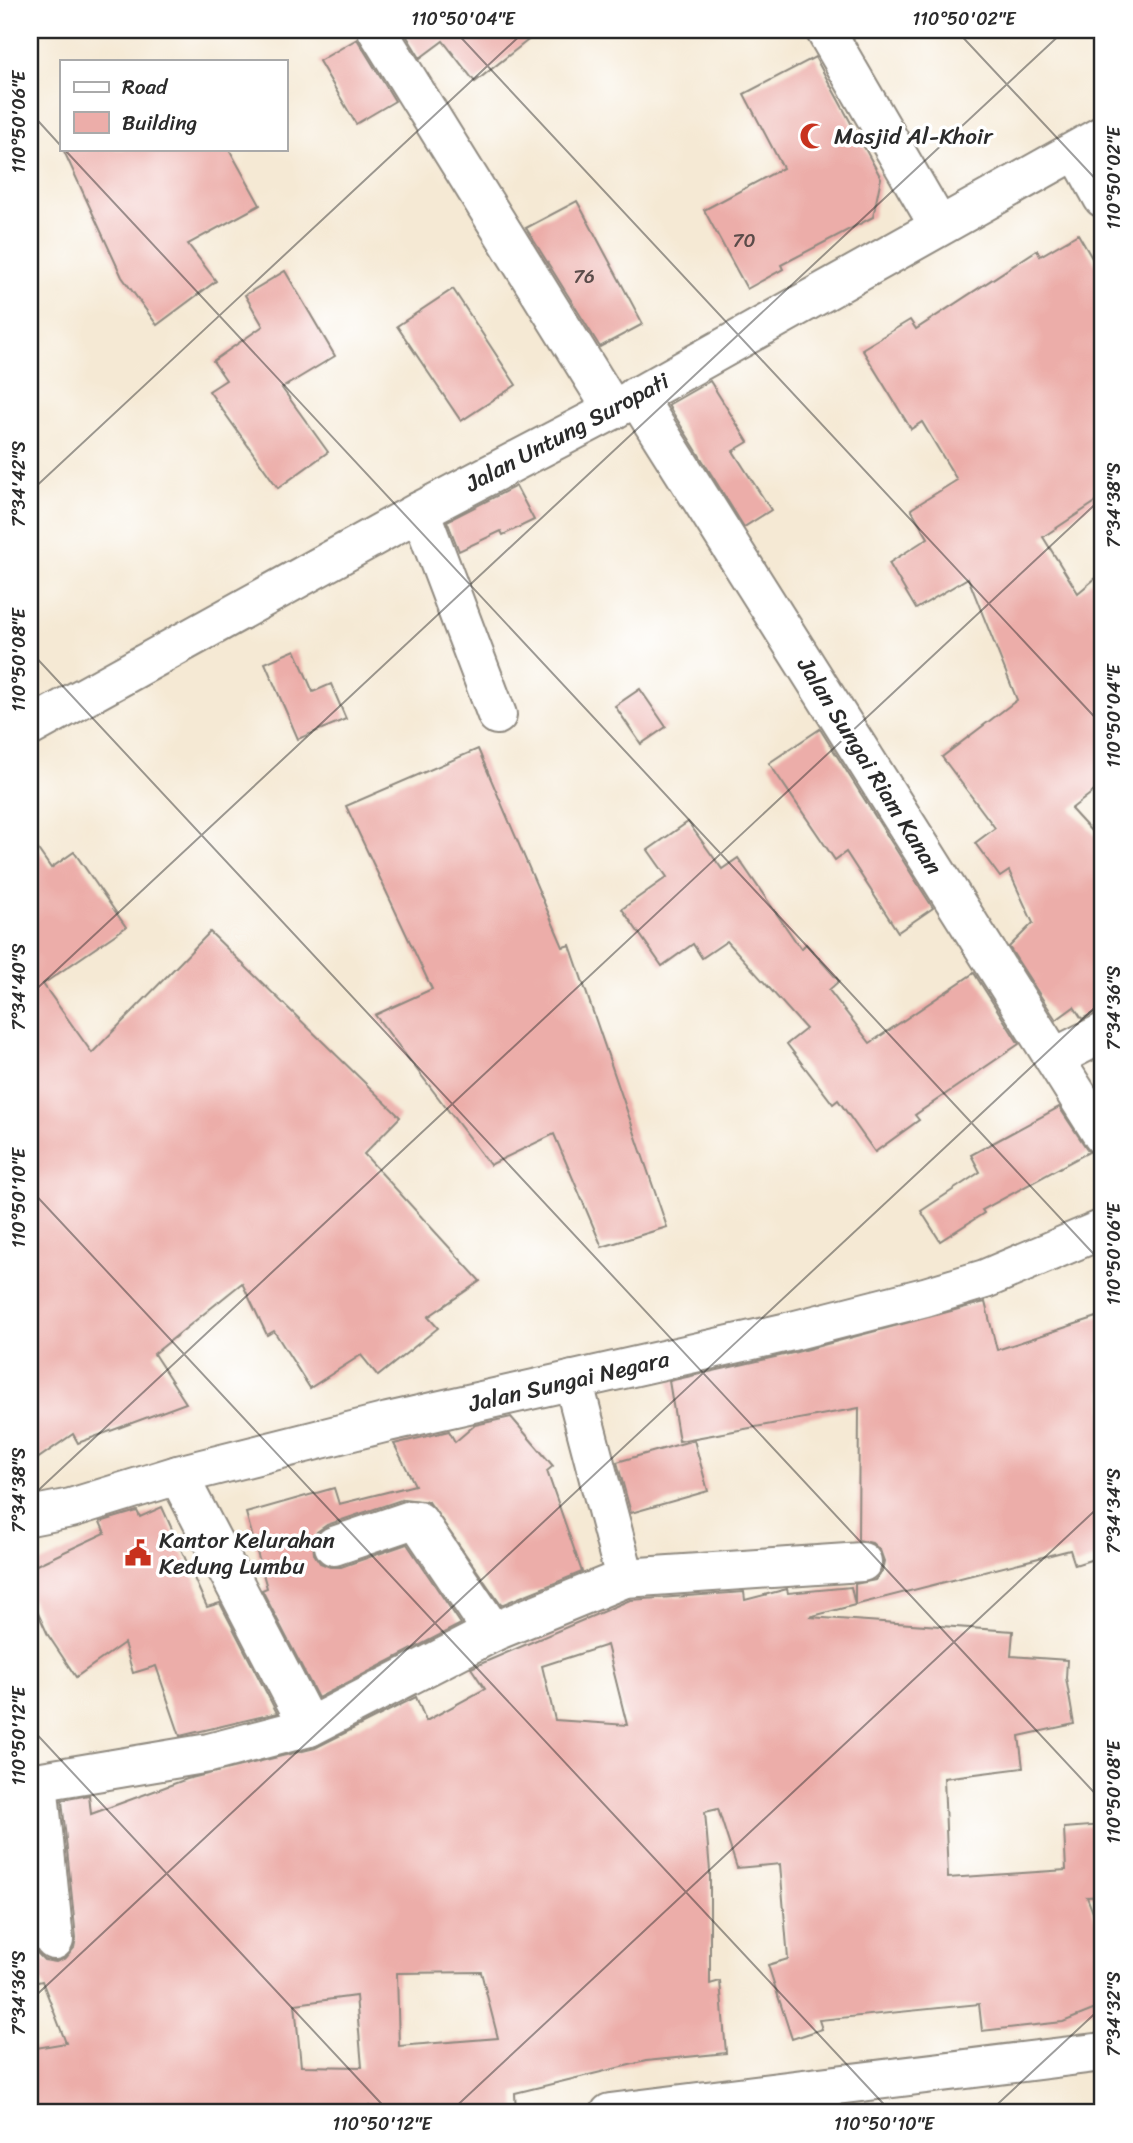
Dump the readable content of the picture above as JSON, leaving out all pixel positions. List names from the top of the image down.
{
  "streets": {
    "street": ["Jalan Untung Suropati", "Jalan Sungai Riam Kanan", "Jalan Sungai Negara"]
  },
  "crossings": [
    ["Jalan Untung Suropati", "Jalan Sungai Riam Kanan"]
  ],
  "places": {
    "mosque": ["Masjid Al-Khoir"],
    "public building": ["Kantor Kelurahan Kedung Lumbu"]
  },
  "house_numbers": ["70", "76"],
  "legend": ["Road", "Building"],
  "coordinates": [
    "110°50'04\"E",
    "110°50'02\"E",
    "110°50'06\"E",
    "7°34'42\"S",
    "7°34'38\"S",
    "110°50'08\"E",
    "7°34'40\"S",
    "7°34'36\"S",
    "110°50'10\"E",
    "7°34'34\"S",
    "110°50'12\"E",
    "7°34'32\"S"
  ]
}
